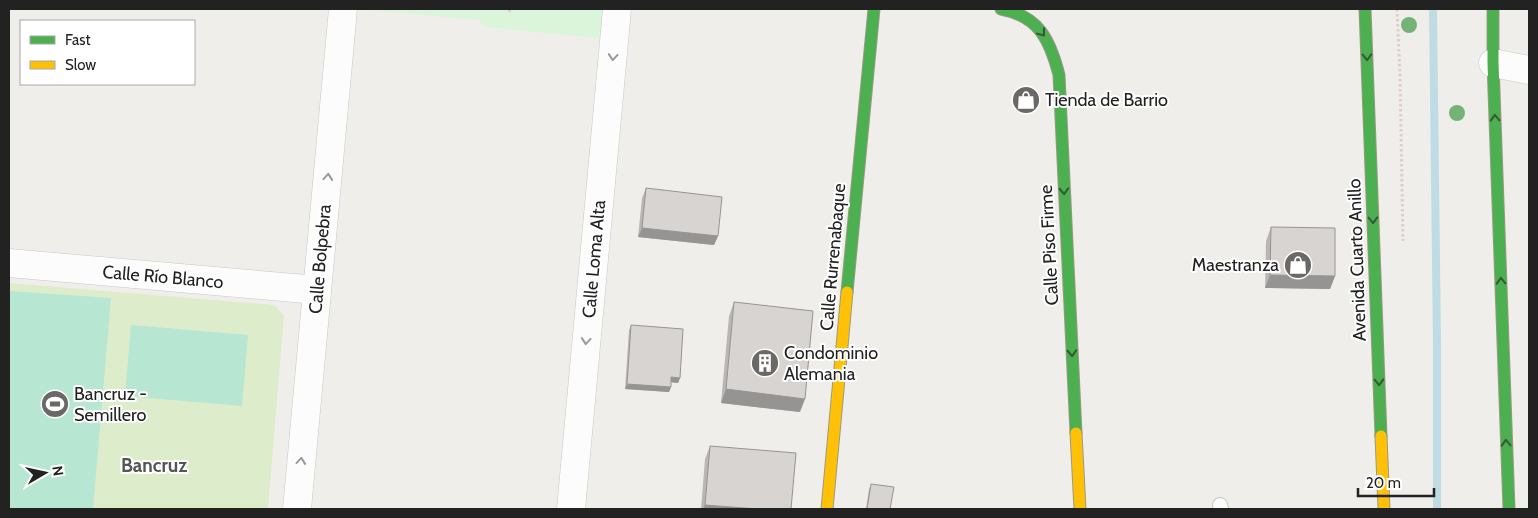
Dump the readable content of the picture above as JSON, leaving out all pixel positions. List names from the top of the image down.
{
  "streets": {
    "main road": ["Calle Piso Firme", "Calle Rurrenabaque", "Avenida Cuarto Anillo"],
    "street": ["Calle Bolpebra", "Calle Loma Alta", "Calle Río Blanco"]
  },
  "crossings": [
    ["Calle Bolpebra", "Calle Río Blanco"]
  ],
  "one_way": [
    "Calle Piso Firme",
    "Calle Bolpebra",
    "Calle Loma Alta",
    "Avenida Cuarto Anillo"
  ],
  "districts": ["Bancruz"],
  "places": {
    "shop": ["Tienda de Barrio", "Maestranza"],
    "building": ["Condominio Alemania"],
    "sports": ["Bancruz - Semillero"]
  },
  "legend": ["Fast", "Slow"],
  "scale_bar": "20 m",
  "north": "right"
}
